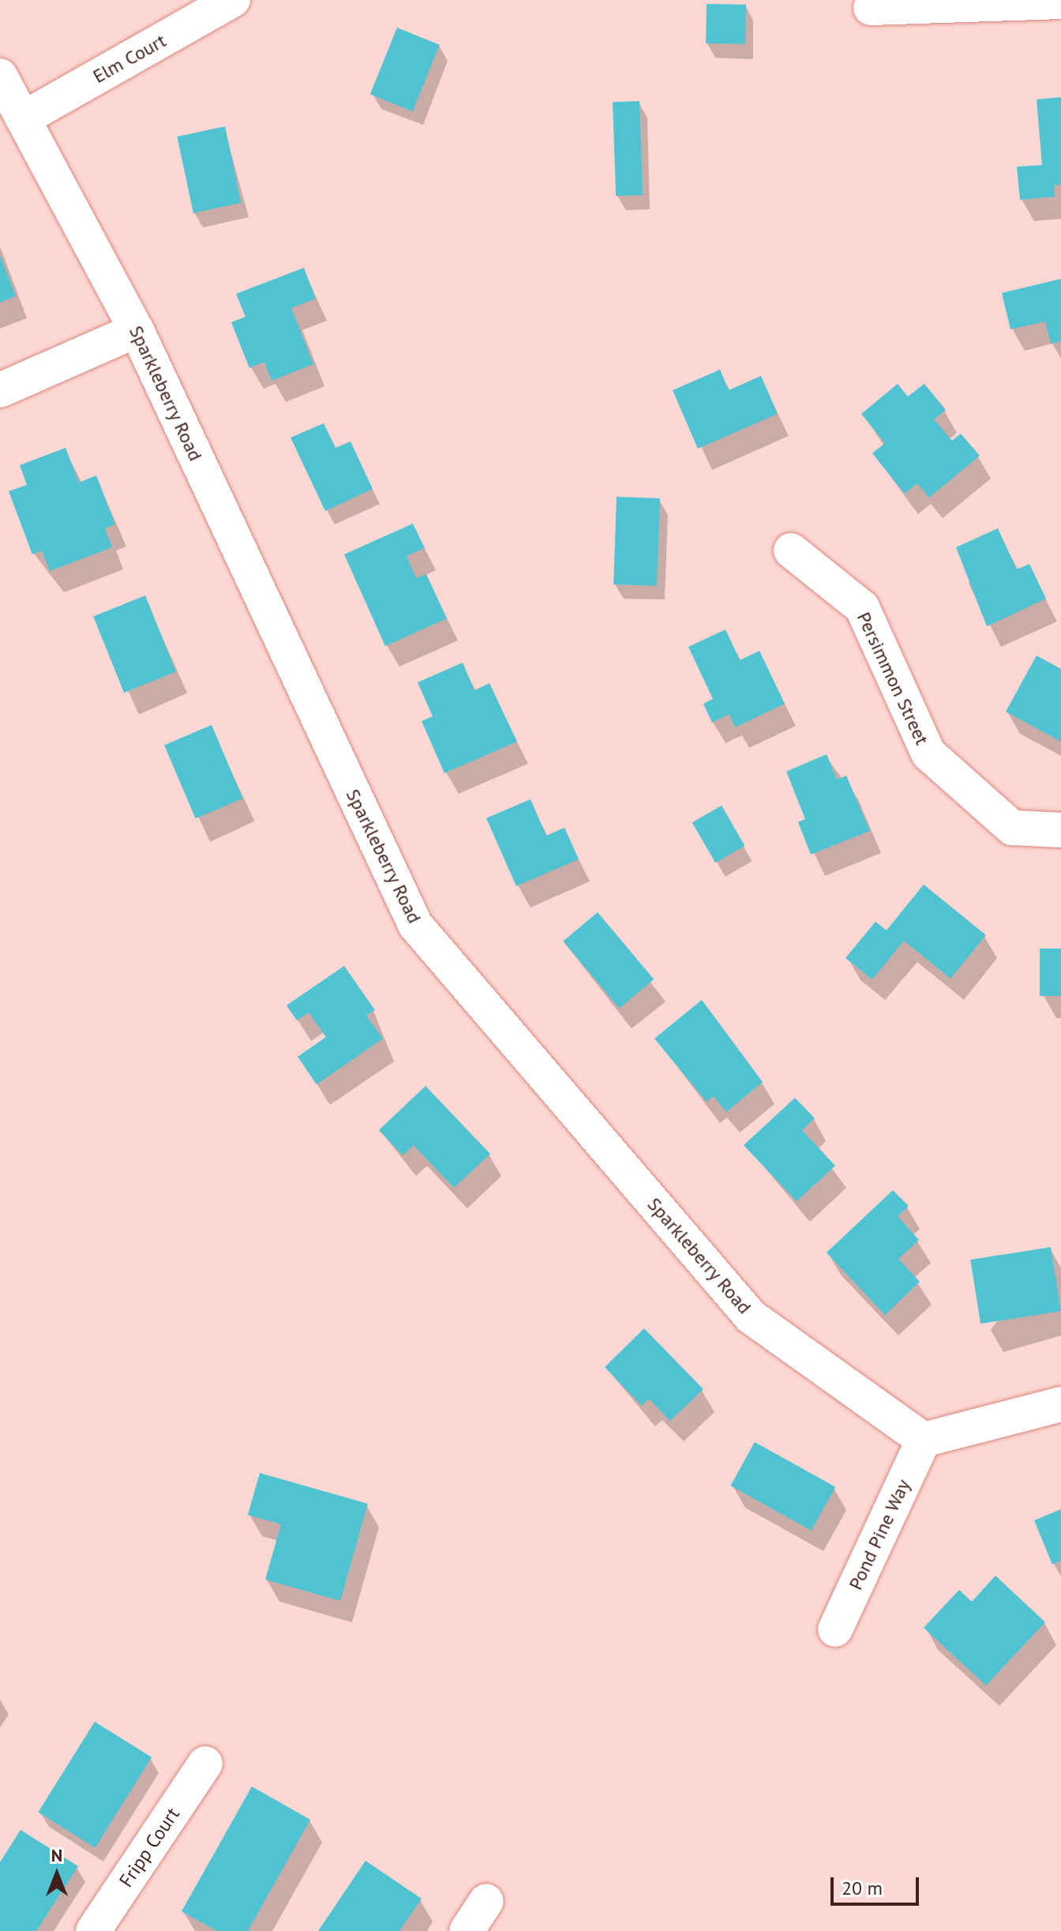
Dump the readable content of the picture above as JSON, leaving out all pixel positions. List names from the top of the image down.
{
  "streets": {
    "street": [
      "Elm Court",
      "Sparkleberry Road",
      "Persimmon Street",
      "Pond Pine Way",
      "Fripp Court"
    ]
  },
  "crossings": [
    ["Elm Court", "Sparkleberry Road"],
    ["Sparkleberry Road", "Pond Pine Way"]
  ],
  "scale_bar": "20 m",
  "north": "top"
}
